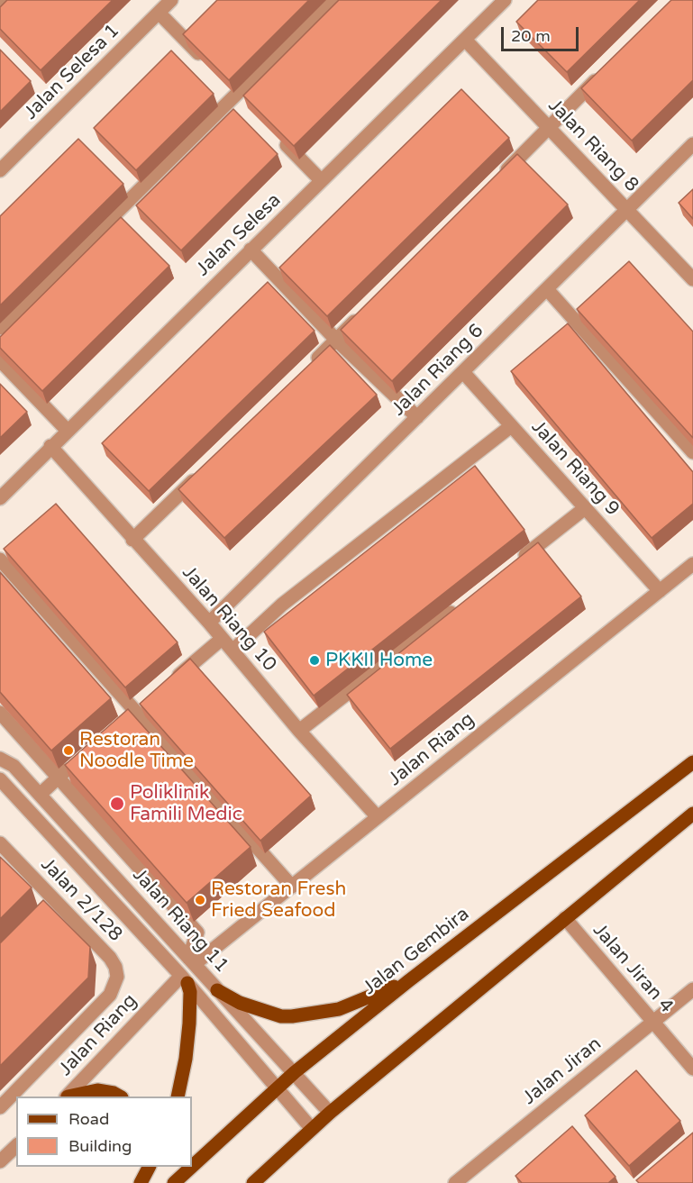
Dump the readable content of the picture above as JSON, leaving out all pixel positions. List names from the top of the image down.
{
  "streets": {
    "main road": ["Jalan Gembira"],
    "street": [
      "Jalan Selesa 1",
      "Jalan Riang 8",
      "Jalan Selesa",
      "Jalan Riang 6",
      "Jalan Riang 9",
      "Jalan Riang 10",
      "Jalan Riang",
      "Jalan 2/128",
      "Jalan Riang 11",
      "Jalan Jiran 4",
      "Jalan Jiran"
    ]
  },
  "crossings": [
    ["Jalan Riang 8", "Jalan Selesa"],
    ["Jalan Riang 8", "Jalan Riang 6"],
    ["Jalan Selesa", "Jalan Riang 10"],
    ["Jalan Riang 6", "Jalan Riang 9"],
    ["Jalan Riang 6", "Jalan Riang 10"],
    ["Jalan Riang 9", "Jalan Riang"],
    ["Jalan Riang 10", "Jalan Riang"],
    ["Jalan Riang", "Jalan Riang 11"],
    ["Jalan Riang 11", "Jalan Gembira"],
    ["Jalan Jiran 4", "Jalan Jiran"]
  ],
  "places": [
    "PKKII Home",
    "Restoran Noodle Time",
    "Poliklinik Famili Medic",
    "Restoran Fresh Fried Seafood"
  ],
  "legend": ["Road", "Building"],
  "scale_bar": "20 m"
}
